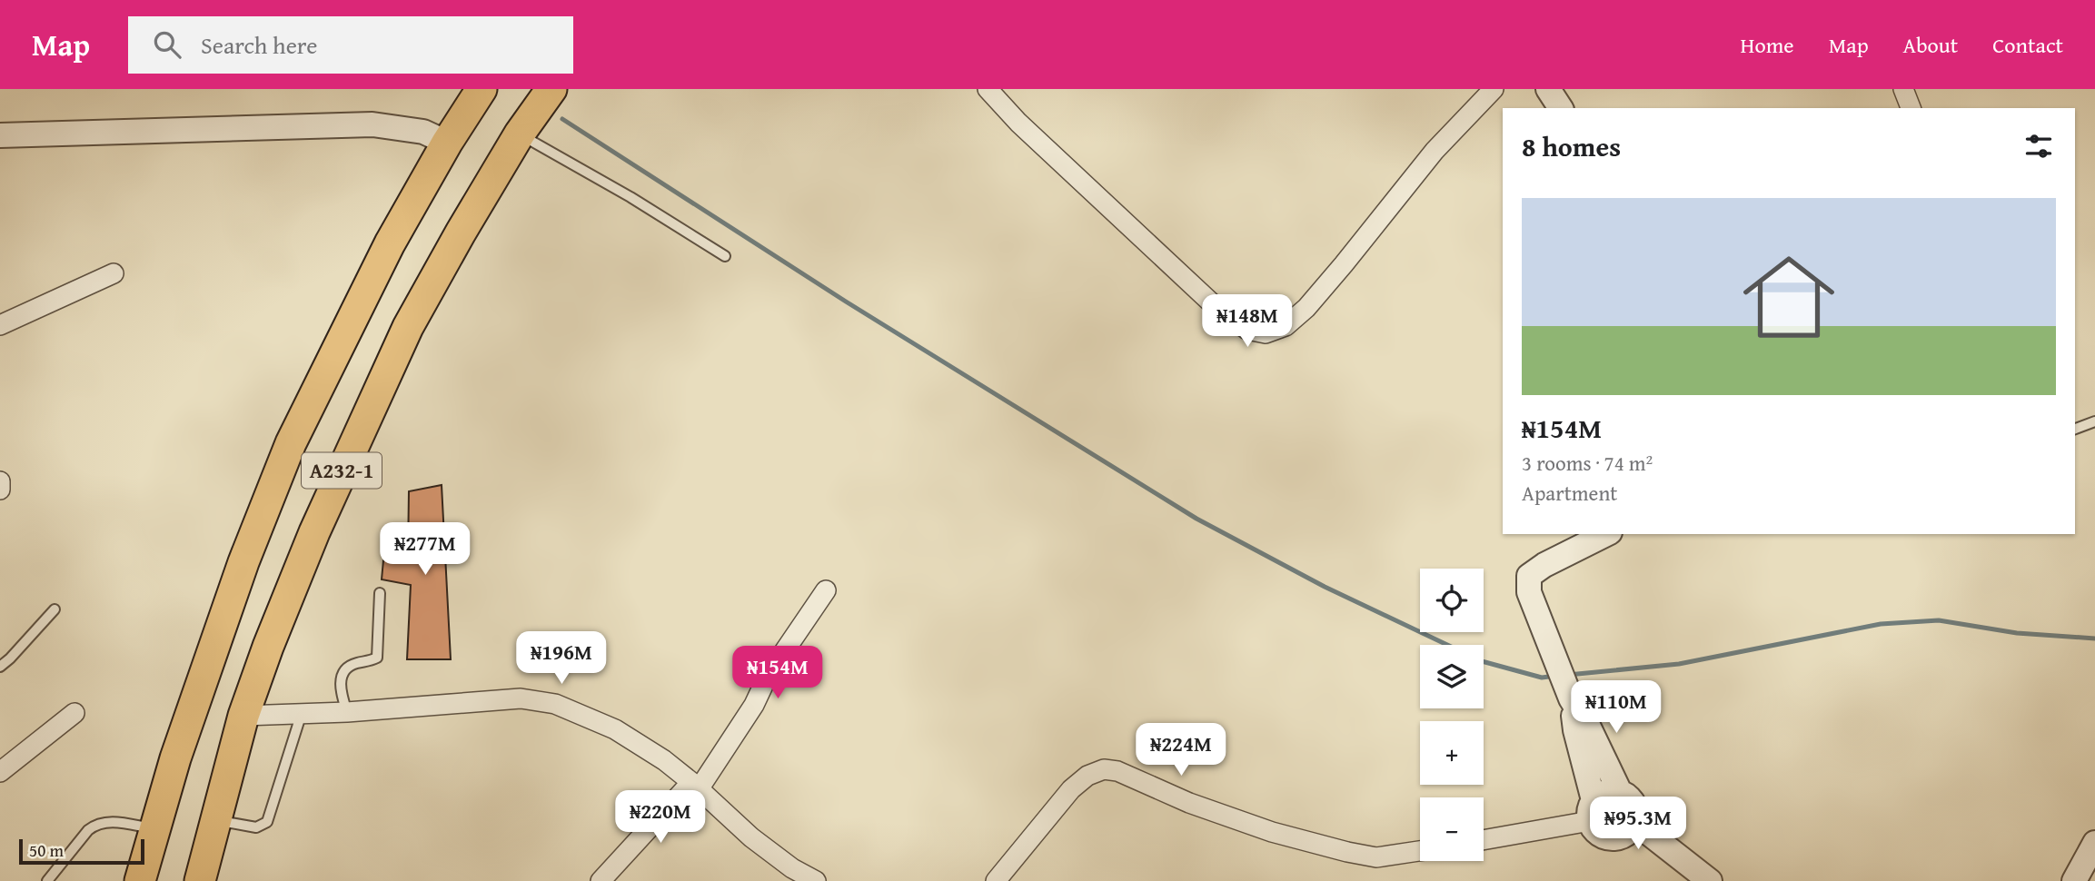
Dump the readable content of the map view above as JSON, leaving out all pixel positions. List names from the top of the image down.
{
  "streets": {
    "highway": ["A232-1"]
  },
  "scale_bar": "50 m",
  "page": {
    "header": "Map",
    "search": "Search here",
    "nav": [
      "Home",
      "Map",
      "About",
      "Contact"
    ],
    "heading": "8 homes",
    "list": [
      {
        "name": "₦154M",
        "note": "3 rooms · 74 m² · Apartment"
      }
    ],
    "price": [
      "₦148M",
      "₦277M",
      "₦196M",
      "₦154M",
      "₦110M",
      "₦224M",
      "₦220M",
      "₦95.3M"
    ],
    "map_buttons": ["+", "−"],
    "scale": "50 m"
  }
}
